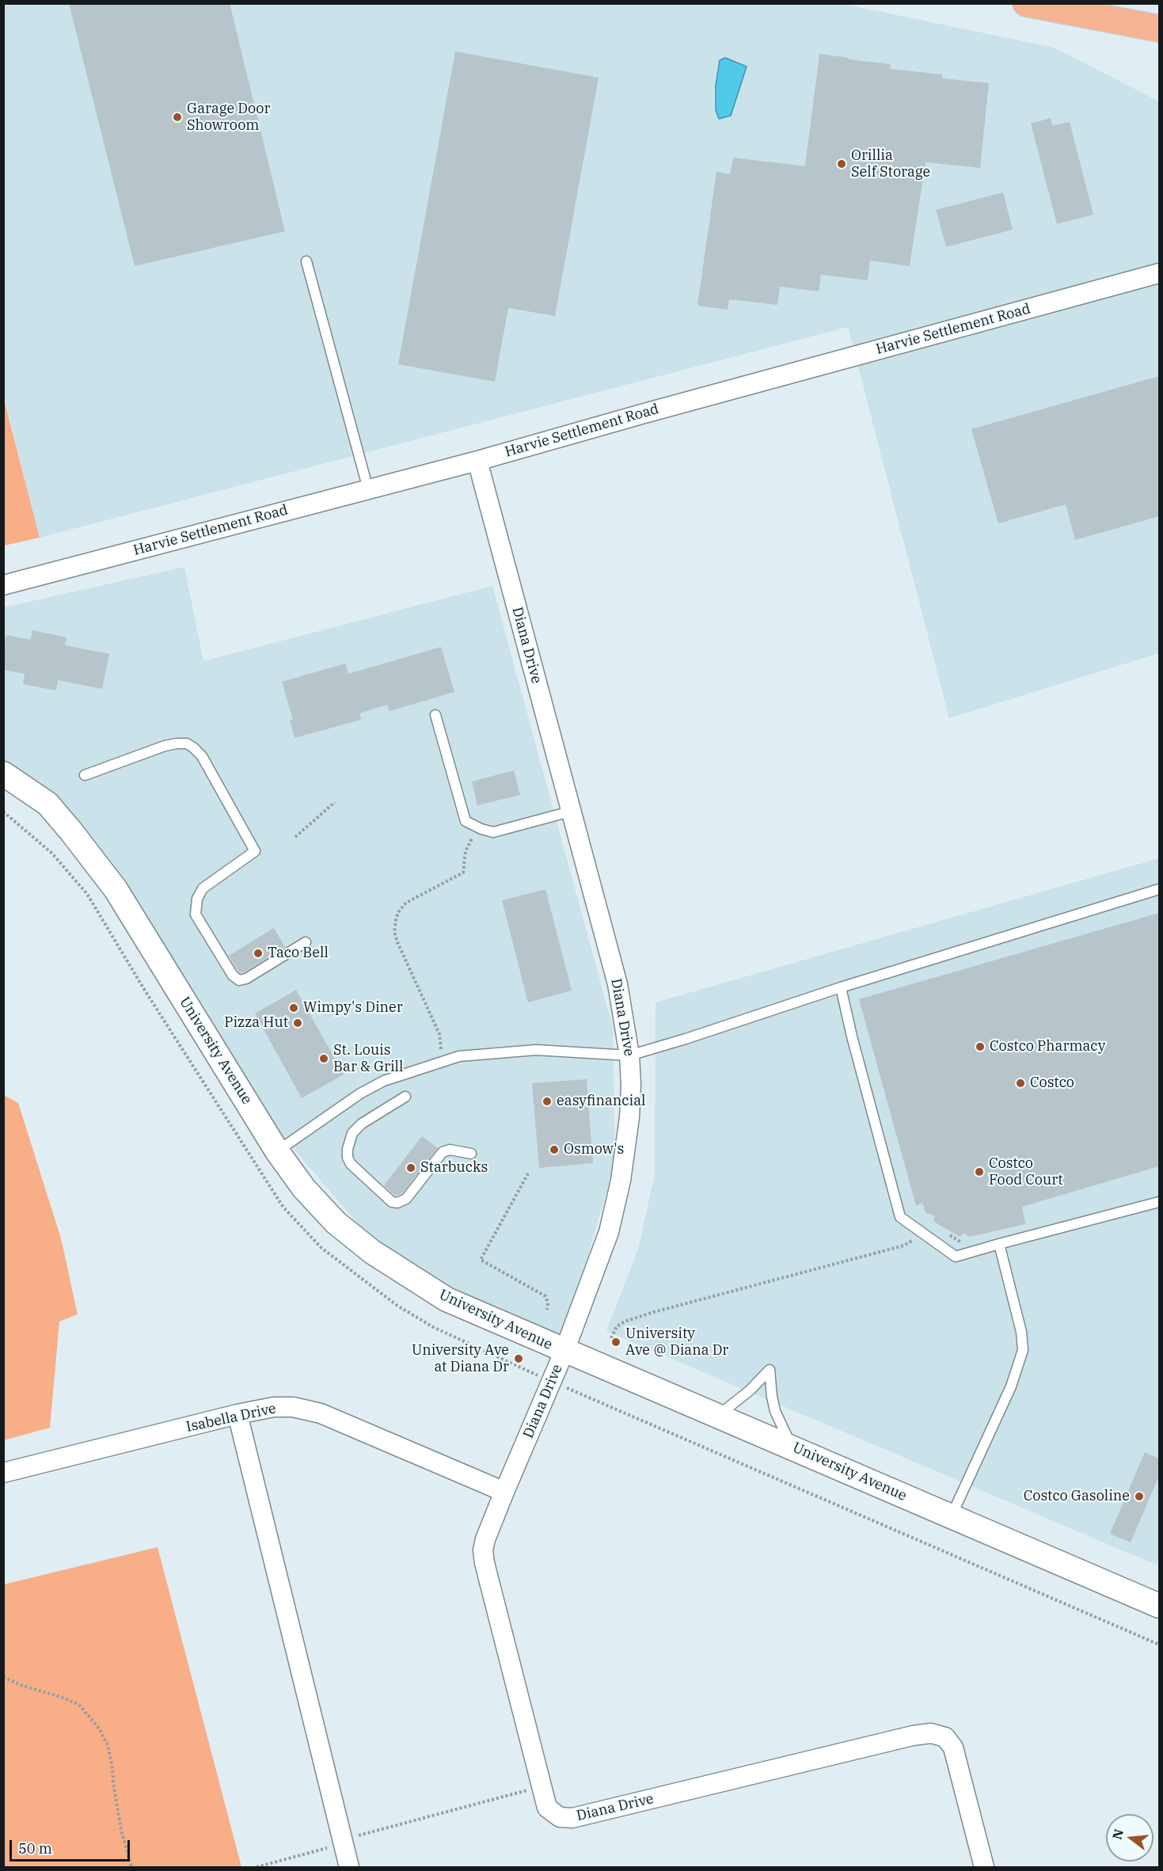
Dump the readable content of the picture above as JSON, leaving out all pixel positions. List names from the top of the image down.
{
  "streets": {
    "street": [
      "Harvie Settlement Road",
      "Diana Drive",
      "University Avenue",
      "Isabella Drive"
    ]
  },
  "crossings": [
    ["Harvie Settlement Road", "Diana Drive"],
    ["Diana Drive", "University Avenue"],
    ["Diana Drive", "Isabella Drive"]
  ],
  "places": [
    "Garage Door Showroom",
    "Orillia Self Storage",
    "Taco Bell",
    "Wimpy's Diner",
    "Pizza Hut",
    "Costco Pharmacy",
    "St. Louis Bar & Grill",
    "Costco",
    "easyfinancial",
    "Osmow's",
    "Starbucks",
    "Costco Food Court",
    "University Ave @ Diana Dr",
    "University Ave at Diana Dr",
    "Costco Gasoline"
  ],
  "scale_bar": "50 m",
  "north": "left"
}
